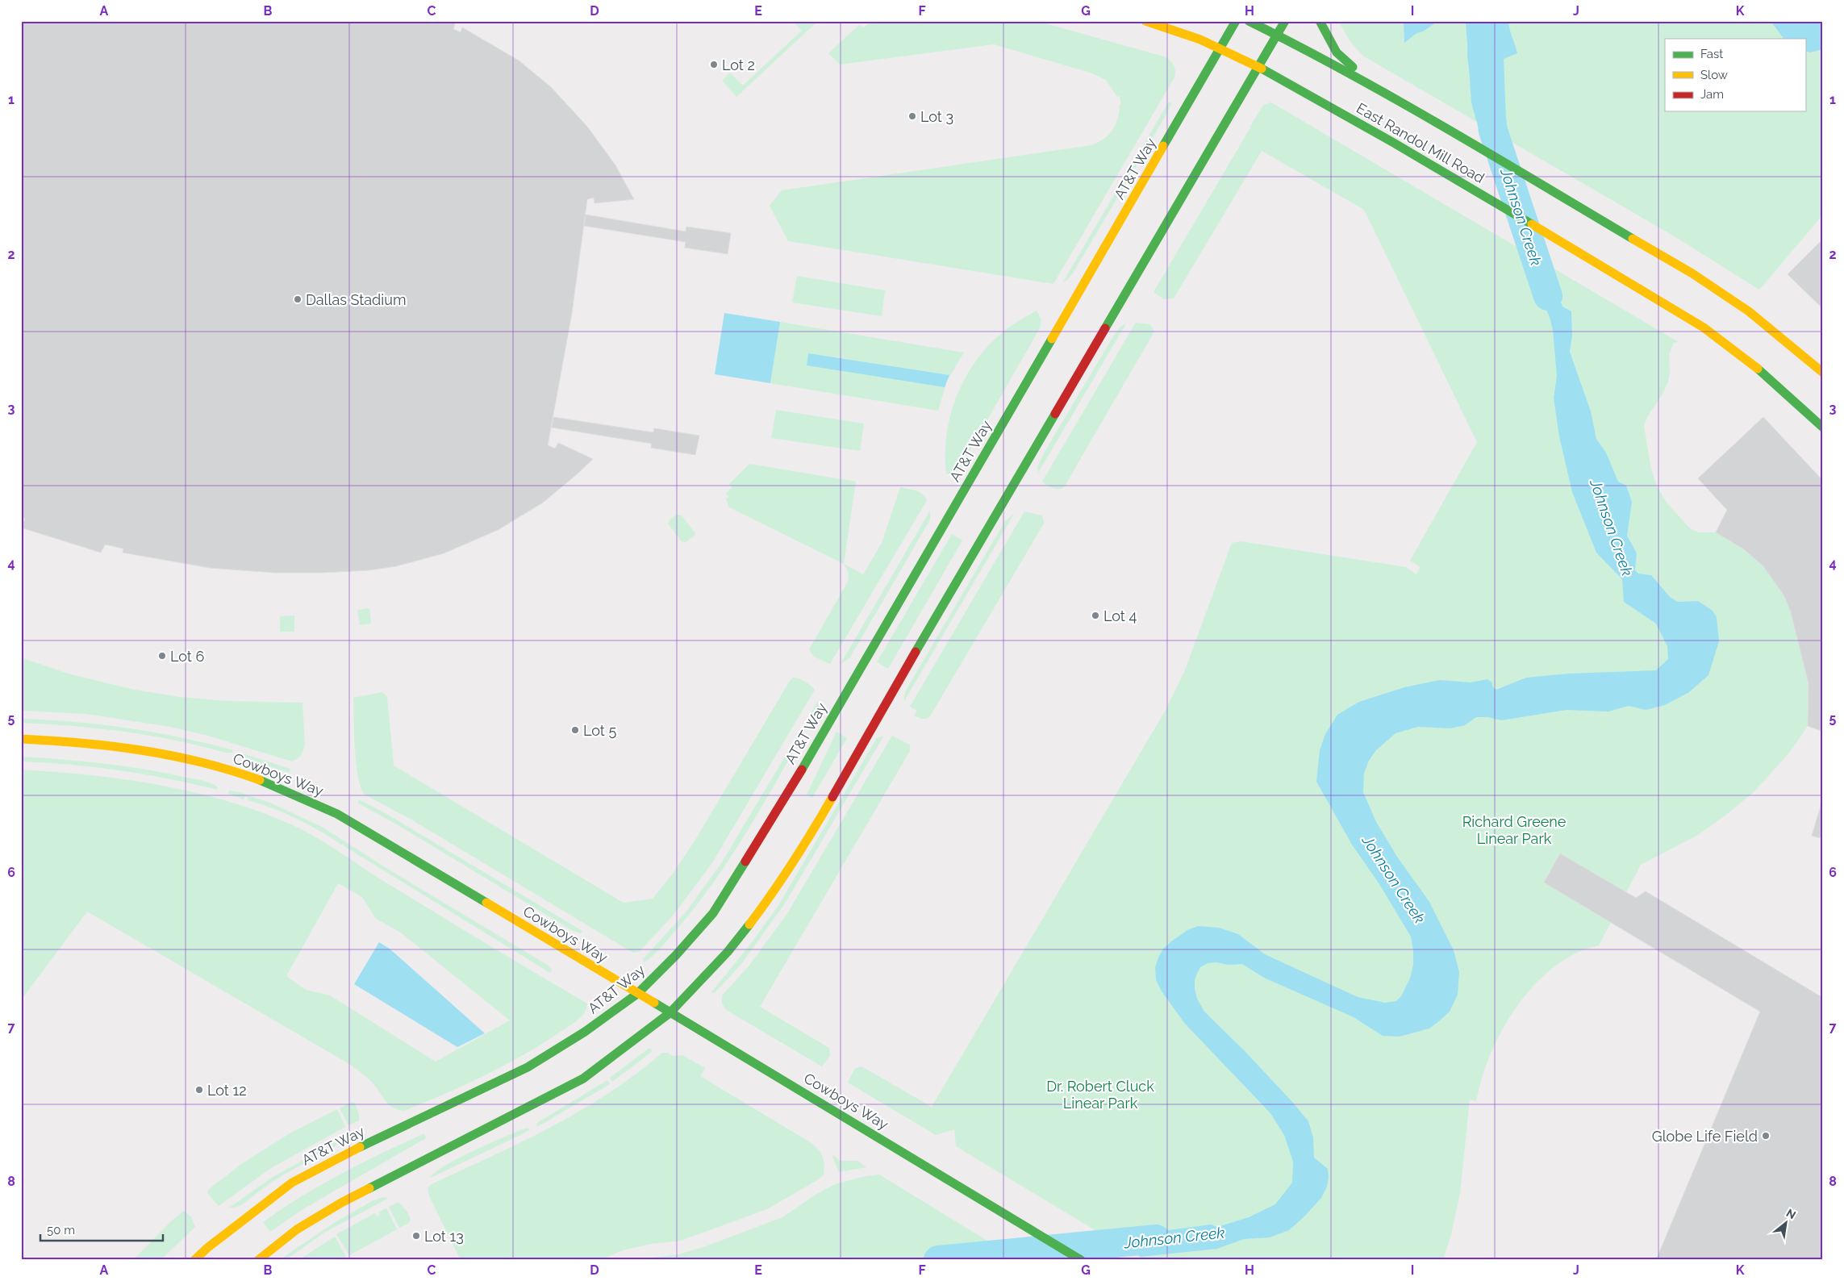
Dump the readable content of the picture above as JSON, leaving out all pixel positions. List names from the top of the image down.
{
  "streets": {
    "main road": ["East Randol Mill Road", "AT&T Way", "Cowboys Way"]
  },
  "crossings": [
    ["East Randol Mill Road", "AT&T Way"],
    ["AT&T Way", "Cowboys Way"]
  ],
  "water": ["Johnson Creek"],
  "parks": ["Richard Greene Linear Park", "Dr. Robert Cluck Linear Park"],
  "places": [
    "Lot 2",
    "Lot 3",
    "Dallas Stadium",
    "Lot 4",
    "Lot 6",
    "Lot 5",
    "Lot 12",
    "Globe Life Field",
    "Lot 13"
  ],
  "legend": ["Fast", "Slow", "Jam"],
  "scale_bar": "50 m",
  "north": "top right",
  "grid": {
    "columns": [
      "A",
      "B",
      "C",
      "D",
      "E",
      "F",
      "G",
      "H",
      "I",
      "J",
      "K"
    ],
    "rows": [
      "1",
      "2",
      "3",
      "4",
      "5",
      "6",
      "7",
      "8"
    ]
  }
}
